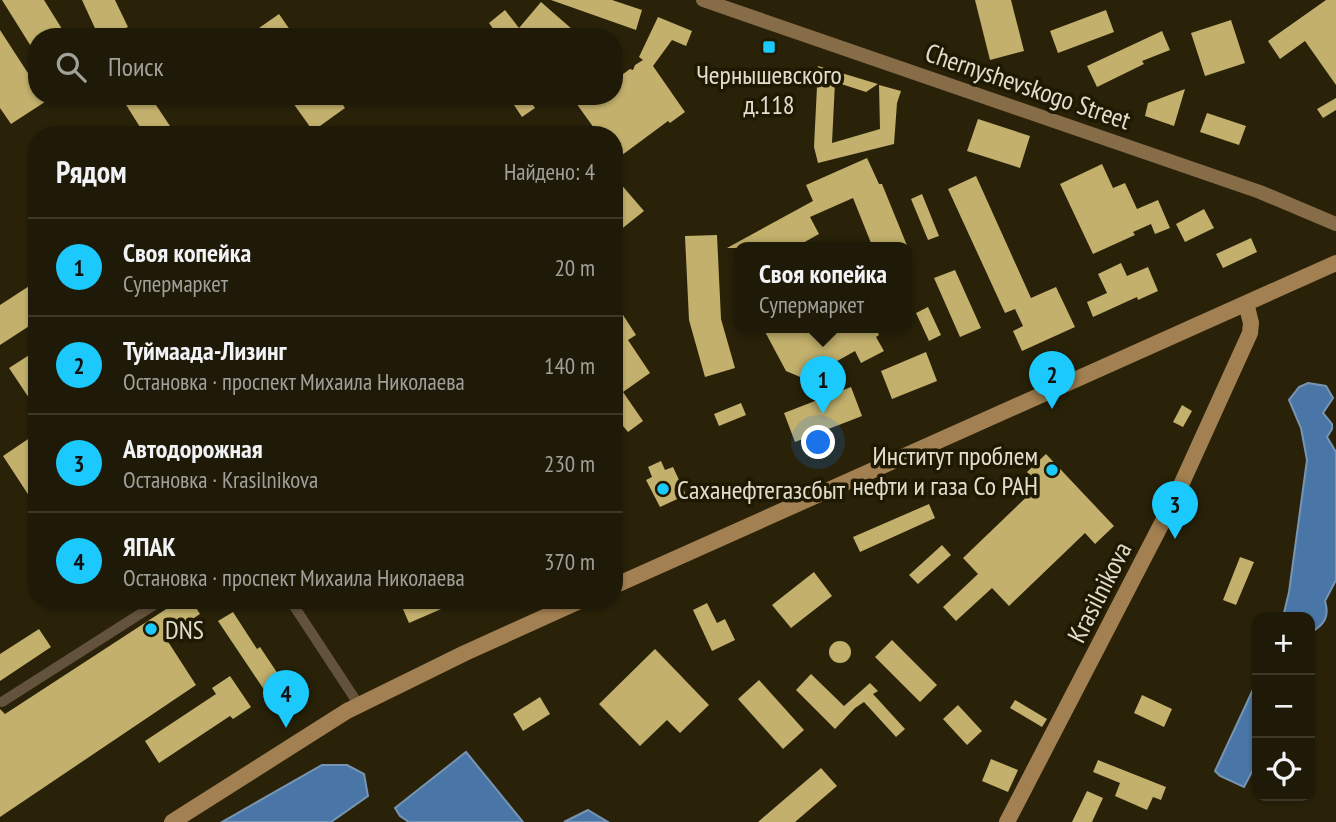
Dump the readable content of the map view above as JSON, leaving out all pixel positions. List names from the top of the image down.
{
  "streets": {
    "main road": ["Chernyshevskogo Street", "Krasilnikova"]
  },
  "places": {
    "transit": ["Чернышевского д.118"],
    "other": ["Институт проблем нефти и газа Со РАН", "Саханефтегазсбыт", "DNS"]
  },
  "page": {
    "search": "Поиск",
    "heading": ["Рядом", "Найдено: 4"],
    "list": [
      {
        "mark": "1",
        "name": "Своя копейка",
        "note": "Супермаркет",
        "value": "20 m"
      },
      {
        "mark": "2",
        "name": "Туймаада-Лизинг",
        "note": "Остановка · проспект Михаила Николаева",
        "value": "140 m"
      },
      {
        "mark": "3",
        "name": "Автодорожная",
        "note": "Остановка · Krasilnikova",
        "value": "230 m"
      },
      {
        "mark": "4",
        "name": "ЯПАК",
        "note": "Остановка · проспект Михаила Николаева",
        "value": "370 m"
      }
    ],
    "popup": ["Своя копейка", "Супермаркет"],
    "pins": [
      "2",
      "1",
      "3",
      "4"
    ],
    "map_buttons": ["+", "−"]
  }
}
